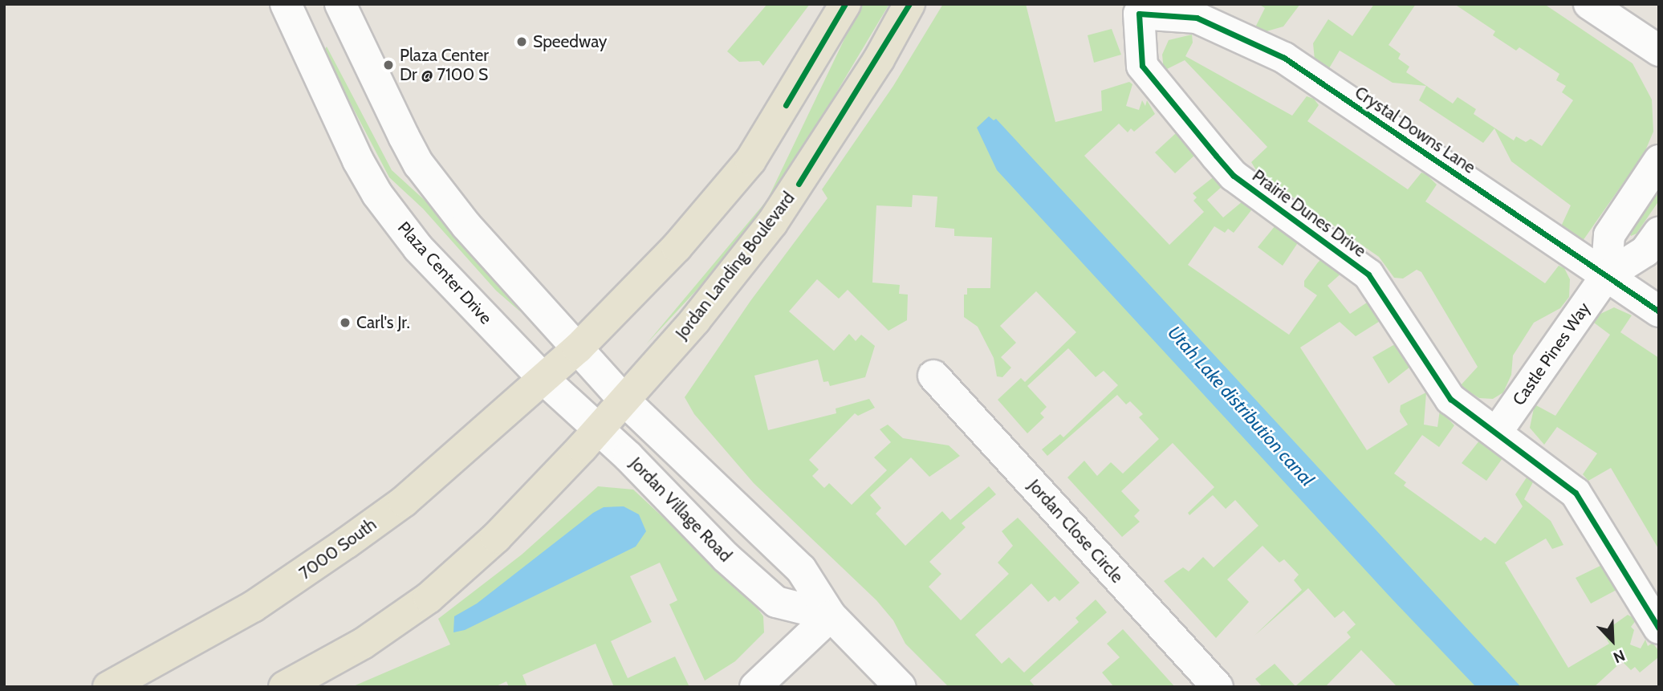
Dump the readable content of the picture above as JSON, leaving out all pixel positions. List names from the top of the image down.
{
  "streets": {
    "main road": ["Jordan Landing Boulevard", "7000 South"],
    "street": [
      "Crystal Downs Lane",
      "Prairie Dunes Drive",
      "Plaza Center Drive",
      "Castle Pines Way",
      "Jordan Village Road",
      "Jordan Close Circle"
    ]
  },
  "crossings": [
    ["Crystal Downs Lane", "Prairie Dunes Drive"],
    ["Crystal Downs Lane", "Castle Pines Way"],
    ["Prairie Dunes Drive", "Castle Pines Way"],
    ["Jordan Landing Boulevard", "Jordan Village Road"],
    ["Plaza Center Drive", "Jordan Village Road"],
    ["Plaza Center Drive", "7000 South"],
    ["Jordan Village Road", "7000 South"]
  ],
  "water": ["Utah Lake distribution canal"],
  "places": ["Speedway", "Plaza Center Dr @ 7100 S", "Carl's Jr."],
  "north": "bottom right"
}
